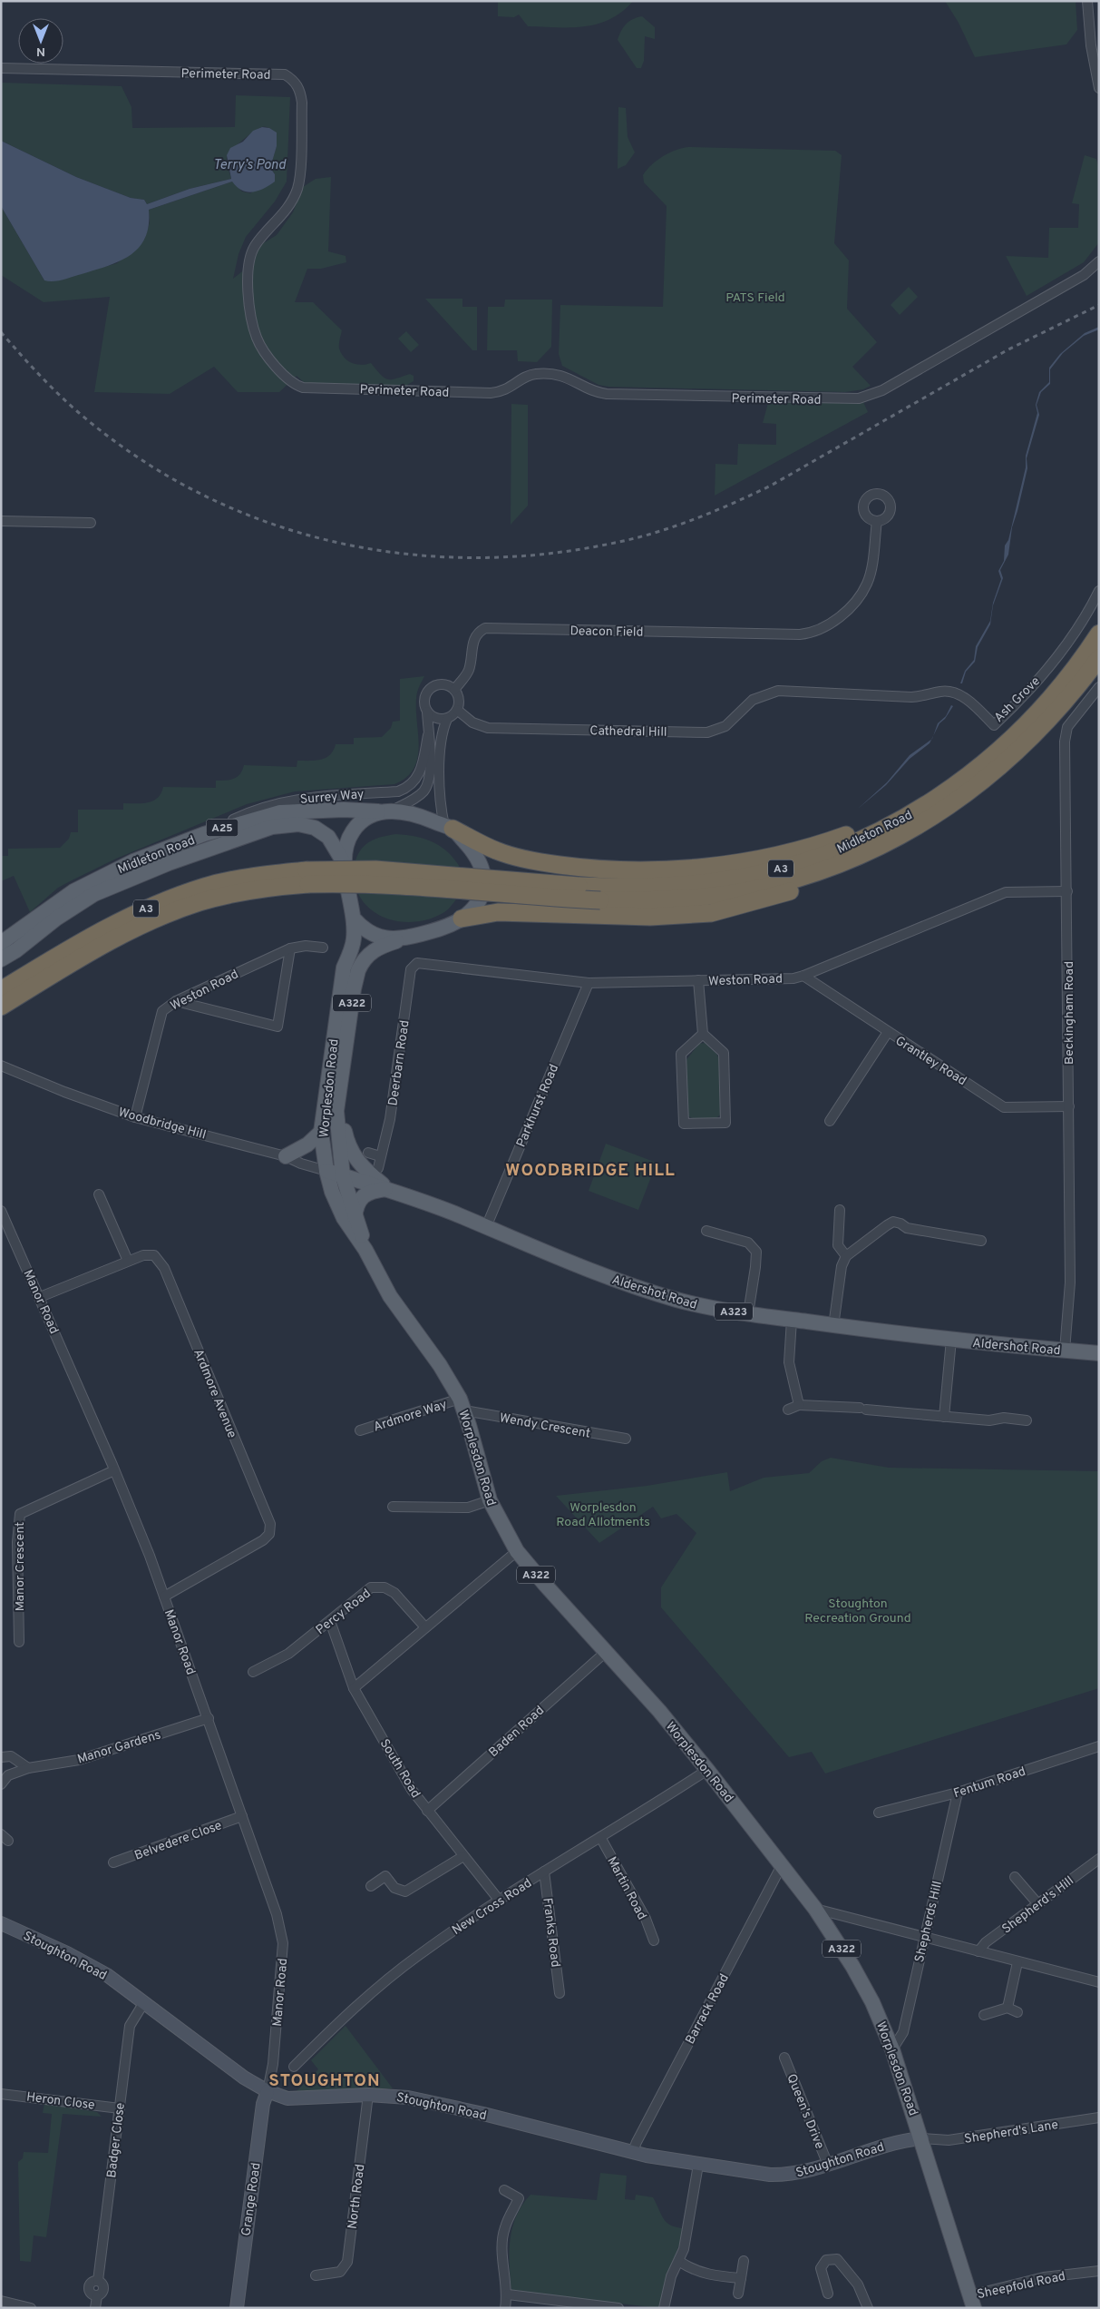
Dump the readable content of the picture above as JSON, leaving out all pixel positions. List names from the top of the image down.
{
  "streets": {
    "highway": ["Midleton Road", "A3"],
    "main road": [
      "A25",
      "A322",
      "Worplesdon Road",
      "Aldershot Road",
      "A323"
    ],
    "street": [
      "Perimeter Road",
      "Deacon Field",
      "Ash Grove",
      "Cathedral Hill",
      "Surrey Way",
      "Weston Road",
      "Beckingham Road",
      "Grantley Road",
      "Deerbarn Road",
      "Parkhurst Road",
      "Woodbridge Hill",
      "Manor Road",
      "Ardmore Avenue",
      "Ardmore Way",
      "Wendy Crescent",
      "Manor Crescent",
      "Percy Road",
      "Baden Road",
      "Manor Gardens",
      "South Road",
      "Fentum Road",
      "Belvedere Close",
      "Martin Road",
      "Shepherd's Hill",
      "New Cross Road",
      "Shepherds Hill",
      "Franks Road",
      "Stoughton Road",
      "Barrack Road",
      "Heron Close",
      "Queen's Drive",
      "Shepherd's Lane",
      "Badger Close",
      "North Road",
      "Grange Road",
      "Sheepfold Road"
    ]
  },
  "crossings": [
    ["Deacon Field", "Cathedral Hill"],
    ["Deacon Field", "Surrey Way"],
    ["Ash Grove", "Cathedral Hill"],
    ["Cathedral Hill", "Surrey Way"],
    ["Surrey Way", "Midleton Road"],
    ["Surrey Way", "Worplesdon Road"],
    ["Midleton Road", "A3"],
    ["Midleton Road", "Worplesdon Road"],
    ["Weston Road", "Beckingham Road"],
    ["Weston Road", "Grantley Road"],
    ["Weston Road", "Deerbarn Road"],
    ["Weston Road", "Parkhurst Road"],
    ["Weston Road", "Woodbridge Hill"],
    ["Beckingham Road", "Grantley Road"],
    ["Beckingham Road", "Aldershot Road"],
    ["Worplesdon Road", "Woodbridge Hill"],
    ["Worplesdon Road", "Ardmore Way"],
    ["Worplesdon Road", "Wendy Crescent"],
    ["Worplesdon Road", "Baden Road"],
    ["Worplesdon Road", "New Cross Road"],
    ["Worplesdon Road", "Shepherds Hill"],
    ["Worplesdon Road", "Stoughton Road"],
    ["Worplesdon Road", "Barrack Road"],
    ["Worplesdon Road", "Shepherd's Lane"],
    ["Worplesdon Road", "Sheepfold Road"],
    ["Parkhurst Road", "Aldershot Road"],
    ["Manor Road", "Ardmore Avenue"],
    ["Manor Road", "Manor Crescent"],
    ["Manor Road", "Manor Gardens"],
    ["Manor Road", "Belvedere Close"],
    ["Manor Road", "Stoughton Road"],
    ["Manor Road", "Grange Road"],
    ["Ardmore Way", "Wendy Crescent"],
    ["Percy Road", "South Road"],
    ["Baden Road", "South Road"],
    ["South Road", "New Cross Road"],
    ["Fentum Road", "Shepherds Hill"],
    ["Martin Road", "New Cross Road"],
    ["New Cross Road", "Franks Road"],
    ["Stoughton Road", "Barrack Road"],
    ["Stoughton Road", "Queen's Drive"],
    ["Stoughton Road", "Shepherd's Lane"],
    ["Stoughton Road", "Badger Close"],
    ["Stoughton Road", "North Road"],
    ["Stoughton Road", "Grange Road"],
    ["Heron Close", "Badger Close"]
  ],
  "districts": ["WOODBRIDGE HILL", "STOUGHTON"],
  "water": ["Terry’s Pond"],
  "parks": ["PATS Field", "Worplesdon Road Allotments", "Stoughton Recreation Ground"],
  "north": "bottom"
}
